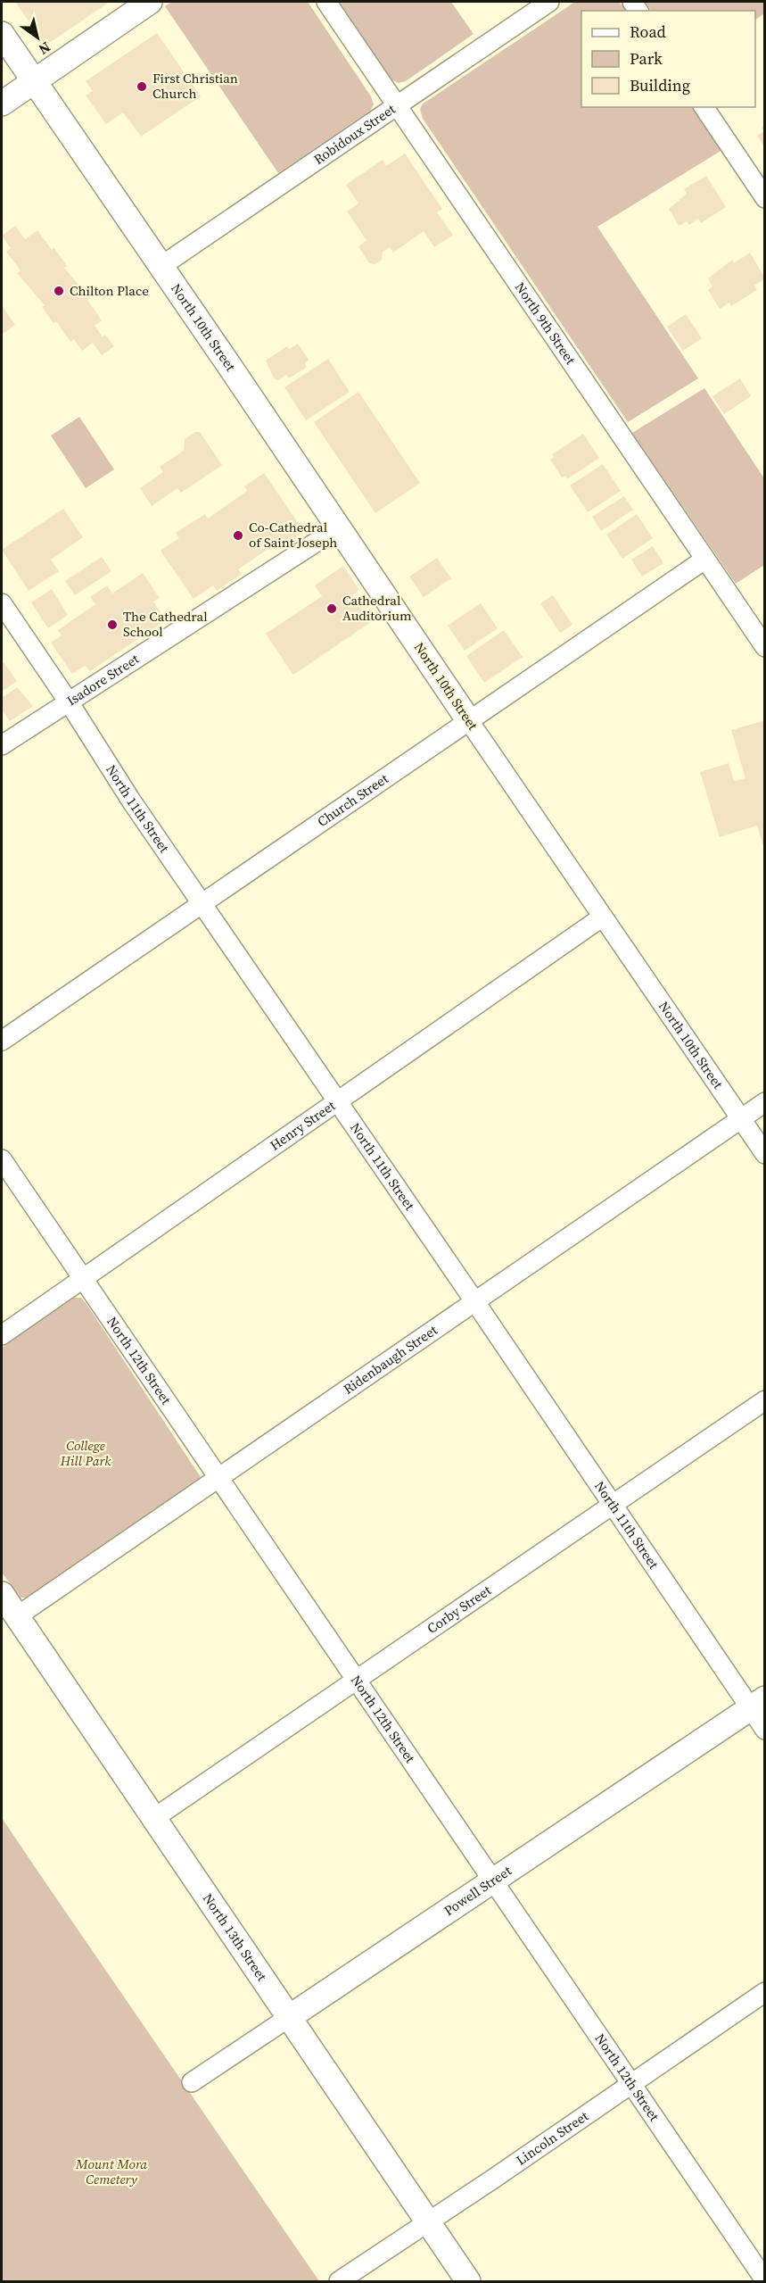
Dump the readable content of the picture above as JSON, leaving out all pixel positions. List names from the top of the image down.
{
  "streets": {
    "street": [
      "Robidoux Street",
      "North 9th Street",
      "North 10th Street",
      "Isadore Street",
      "Church Street",
      "North 11th Street",
      "Henry Street",
      "Ridenbaugh Street",
      "North 12th Street",
      "Corby Street",
      "Powell Street",
      "North 13th Street",
      "Lincoln Street"
    ]
  },
  "crossings": [
    ["Robidoux Street", "North 9th Street"],
    ["Robidoux Street", "North 10th Street"],
    ["North 9th Street", "Church Street"],
    ["North 10th Street", "Isadore Street"],
    ["North 10th Street", "Church Street"],
    ["North 10th Street", "Henry Street"],
    ["North 10th Street", "Ridenbaugh Street"],
    ["Isadore Street", "North 11th Street"],
    ["Church Street", "North 11th Street"],
    ["North 11th Street", "Henry Street"],
    ["North 11th Street", "Ridenbaugh Street"],
    ["North 11th Street", "Corby Street"],
    ["North 11th Street", "Powell Street"],
    ["Henry Street", "North 12th Street"],
    ["Ridenbaugh Street", "North 12th Street"],
    ["Ridenbaugh Street", "North 13th Street"],
    ["North 12th Street", "Corby Street"],
    ["North 12th Street", "Powell Street"],
    ["North 12th Street", "Lincoln Street"],
    ["Corby Street", "North 13th Street"],
    ["Powell Street", "North 13th Street"],
    ["North 13th Street", "Lincoln Street"]
  ],
  "parks": ["College Hill Park", "Mount Mora Cemetery"],
  "places": [
    "First Christian Church",
    "Chilton Place",
    "Co-Cathedral of Saint Joseph",
    "Cathedral Auditorium",
    "The Cathedral School"
  ],
  "legend": ["Road", "Park", "Building"],
  "north": "bottom right"
}
